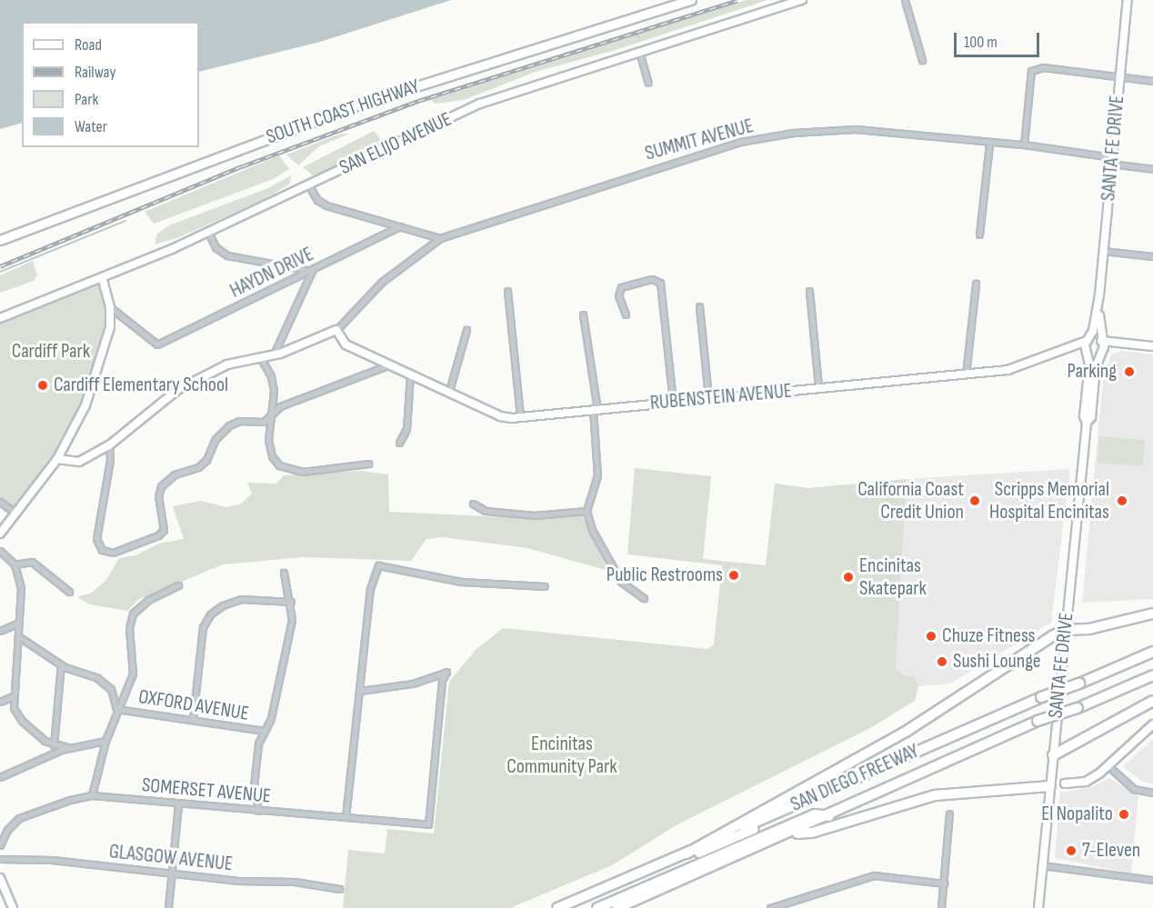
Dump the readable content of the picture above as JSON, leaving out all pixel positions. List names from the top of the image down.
{
  "streets": {
    "highway": ["SAN DIEGO FREEWAY"],
    "main road": [
      "SOUTH COAST HIGHWAY",
      "SAN ELIJO AVENUE",
      "SANTA FE DRIVE",
      "RUBENSTEIN AVENUE"
    ],
    "street": [
      "SUMMIT AVENUE",
      "HAYDN DRIVE",
      "OXFORD AVENUE",
      "SOMERSET AVENUE",
      "GLASGOW AVENUE"
    ]
  },
  "crossings": [
    ["SUMMIT AVENUE", "SANTA FE DRIVE"],
    ["SUMMIT AVENUE", "RUBENSTEIN AVENUE"],
    ["SANTA FE DRIVE", "RUBENSTEIN AVENUE"]
  ],
  "parks": ["Cardiff Park", "Encinitas Community Park"],
  "places": [
    "Parking",
    "Cardiff Elementary School",
    "California Coast Credit Union",
    "Scripps Memorial Hospital Encinitas",
    "Public Restrooms",
    "Encinitas Skatepark",
    "Chuze Fitness",
    "Sushi Lounge",
    "El Nopalito",
    "7-Eleven"
  ],
  "legend": [
    "Road",
    "Railway",
    "Park",
    "Water"
  ],
  "scale_bar": "100 m"
}
